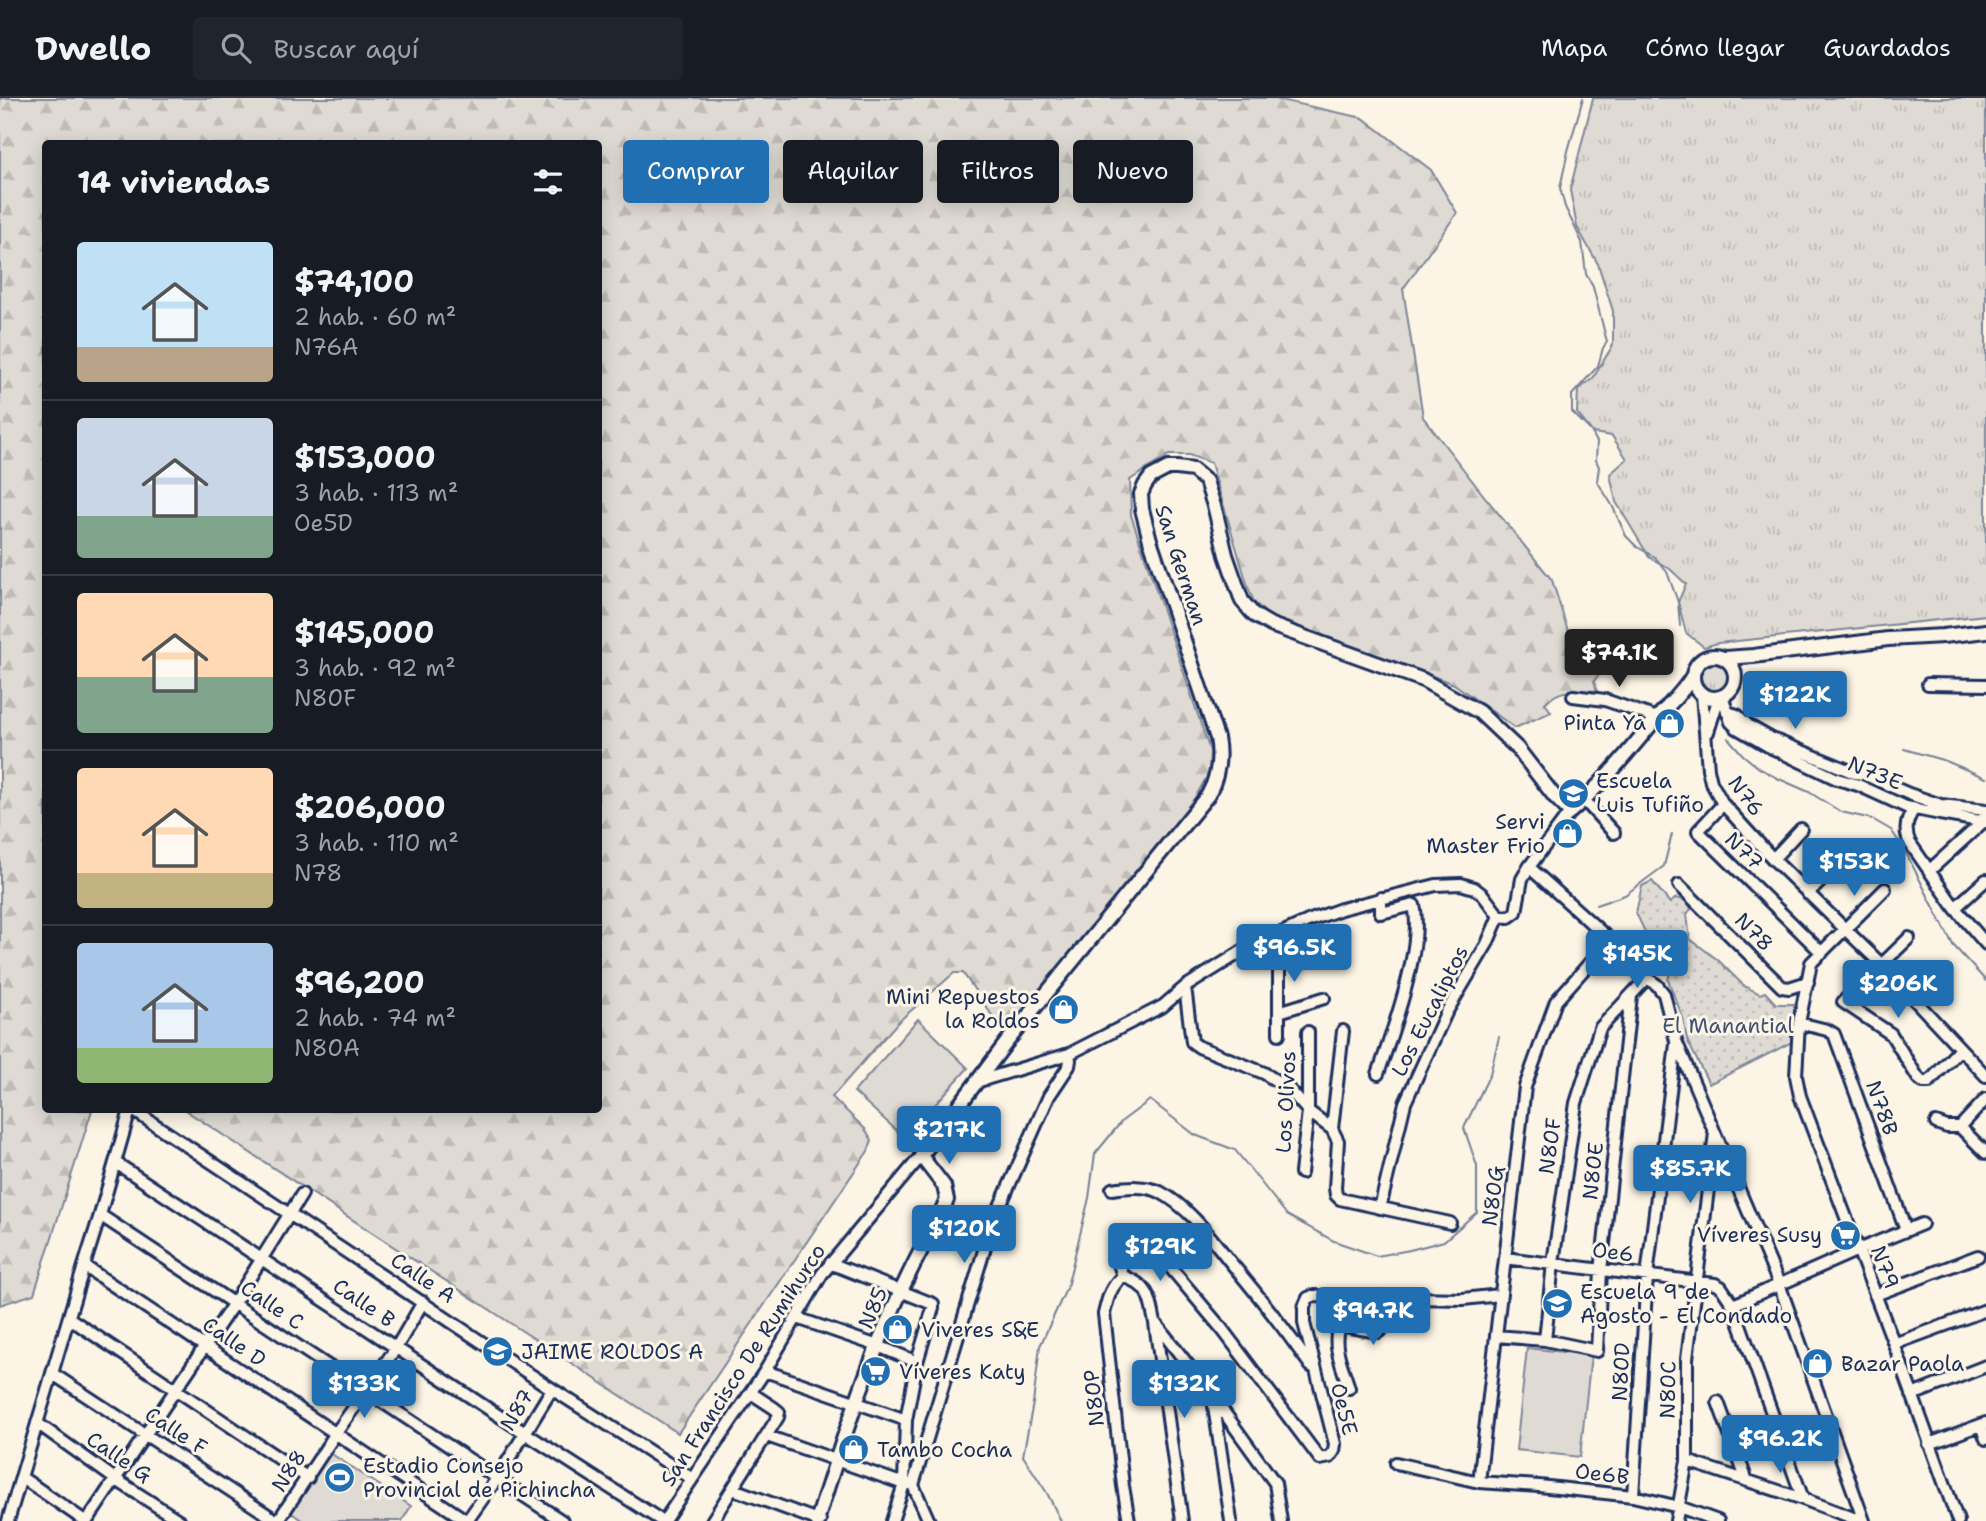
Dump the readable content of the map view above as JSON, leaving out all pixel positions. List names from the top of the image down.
{
  "streets": {
    "main road": ["San German", "N85", "San Francisco De Rumihurco"],
    "street": [
      "N73E",
      "N76",
      "N77",
      "N78",
      "Los Eucaliptos",
      "Los Olivos",
      "N78B",
      "N80F",
      "N80E",
      "N80G",
      "Oe6",
      "N79",
      "Calle A",
      "Calle B",
      "Calle C",
      "Calle D",
      "N80D",
      "N80C",
      "N80P",
      "Oe5E",
      "N87",
      "Calle F",
      "Calle G",
      "N88",
      "Oe6B"
    ]
  },
  "crossings": [
    ["San German", "San Francisco De Rumihurco"],
    ["N73E", "N76"],
    ["N76", "N77"],
    ["N76", "N79"],
    ["N77", "N79"],
    ["N78", "N79"],
    ["N78B", "N79"],
    ["N80F", "N80E"],
    ["N80F", "Oe6"],
    ["N80E", "Oe6"],
    ["N80G", "Oe6"],
    ["N80G", "Oe5E"],
    ["N80G", "Oe6B"],
    ["Oe6", "N80D"],
    ["Oe6", "N80C"],
    ["Calle A", "San Francisco De Rumihurco"],
    ["Calle A", "N87"],
    ["Calle A", "N88"],
    ["Calle B", "San Francisco De Rumihurco"],
    ["Calle B", "N87"],
    ["Calle B", "N88"],
    ["Calle C", "N87"],
    ["Calle C", "N88"],
    ["N85", "San Francisco De Rumihurco"],
    ["Calle D", "N87"],
    ["Calle D", "N88"],
    ["N80D", "Oe6B"],
    ["N80C", "Oe6B"],
    ["N80P", "Oe5E"],
    ["Calle F", "N88"]
  ],
  "parks": ["El Manantial"],
  "places": {
    "shop": [
      "Pinta Ya",
      "Servi Master Frio",
      "Mini Repuestos la Roldos",
      "Viveres S&E",
      "Bazar Paola",
      "Tambo Cocha"
    ],
    "school or university": ["Escuela Luis Tufiño", "Escuela 9 de Agosto - El Condado", "JAIME ROLDOS A"],
    "supermarket": ["Víveres Susy", "Víveres Katy"],
    "sports": ["Estadio Consejo Provincial de Pichincha"]
  },
  "page": {
    "header": "Dwello",
    "search": "Buscar aquí",
    "nav": ["Mapa", "Cómo llegar", "Guardados"],
    "chip": [
      "Comprar",
      "Alquilar",
      "Filtros",
      "Nuevo"
    ],
    "heading": "14 viviendas",
    "list": [
      {
        "name": "$74,100",
        "note": "2 hab. · 60 m² · N76A"
      },
      {
        "name": "$153,000",
        "note": "3 hab. · 113 m² · Oe5D"
      },
      {
        "name": "$145,000",
        "note": "3 hab. · 92 m² · N80F"
      },
      {
        "name": "$206,000",
        "note": "3 hab. · 110 m² · N78"
      },
      {
        "name": "$96,200",
        "note": "2 hab. · 74 m² · N80A"
      }
    ],
    "price": [
      "$74.1K",
      "$122K",
      "$153K",
      "$96.5K",
      "$145K",
      "$206K",
      "$217K",
      "$85.7K",
      "$120K",
      "$129K",
      "$94.7K",
      "$133K",
      "$132K",
      "$96.2K"
    ]
  }
}
